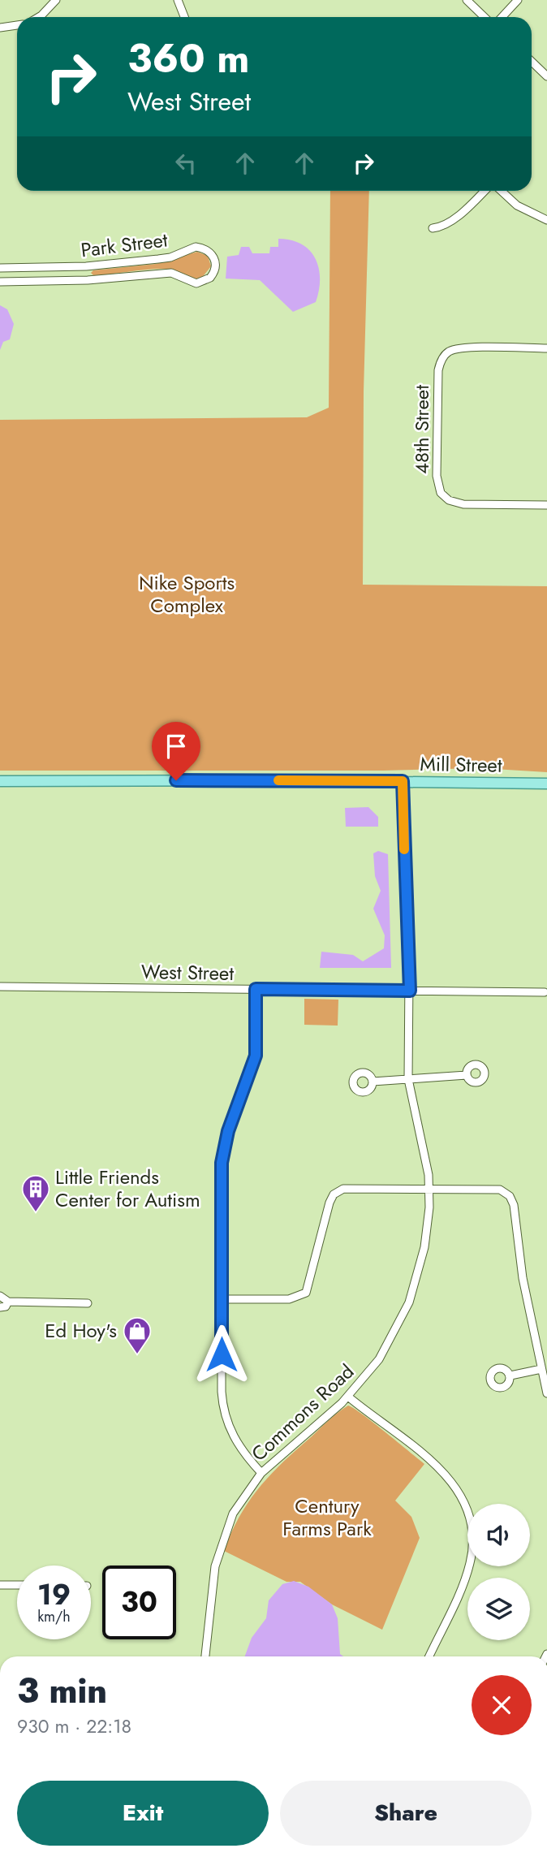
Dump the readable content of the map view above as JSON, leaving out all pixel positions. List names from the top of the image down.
{
  "streets": {
    "main road": ["Mill Street"],
    "street": [
      "Park Street",
      "48th Street",
      "West Street",
      "Commons Road"
    ]
  },
  "crossings": [
    ["Mill Street", "Commons Road"],
    ["West Street", "Commons Road"]
  ],
  "parks": ["Nike Sports Complex", "Century Farms Park"],
  "places": {
    "building": ["Little Friends Center for Autism"],
    "shop": ["Ed Hoy's"]
  },
  "page": {
    "turn": ["360 m", "West Street"],
    "speed": "19 km/h",
    "limit": "30",
    "heading": ["3 min", "930 m · 22:18"],
    "buttons": ["Exit", "Share"]
  }
}
